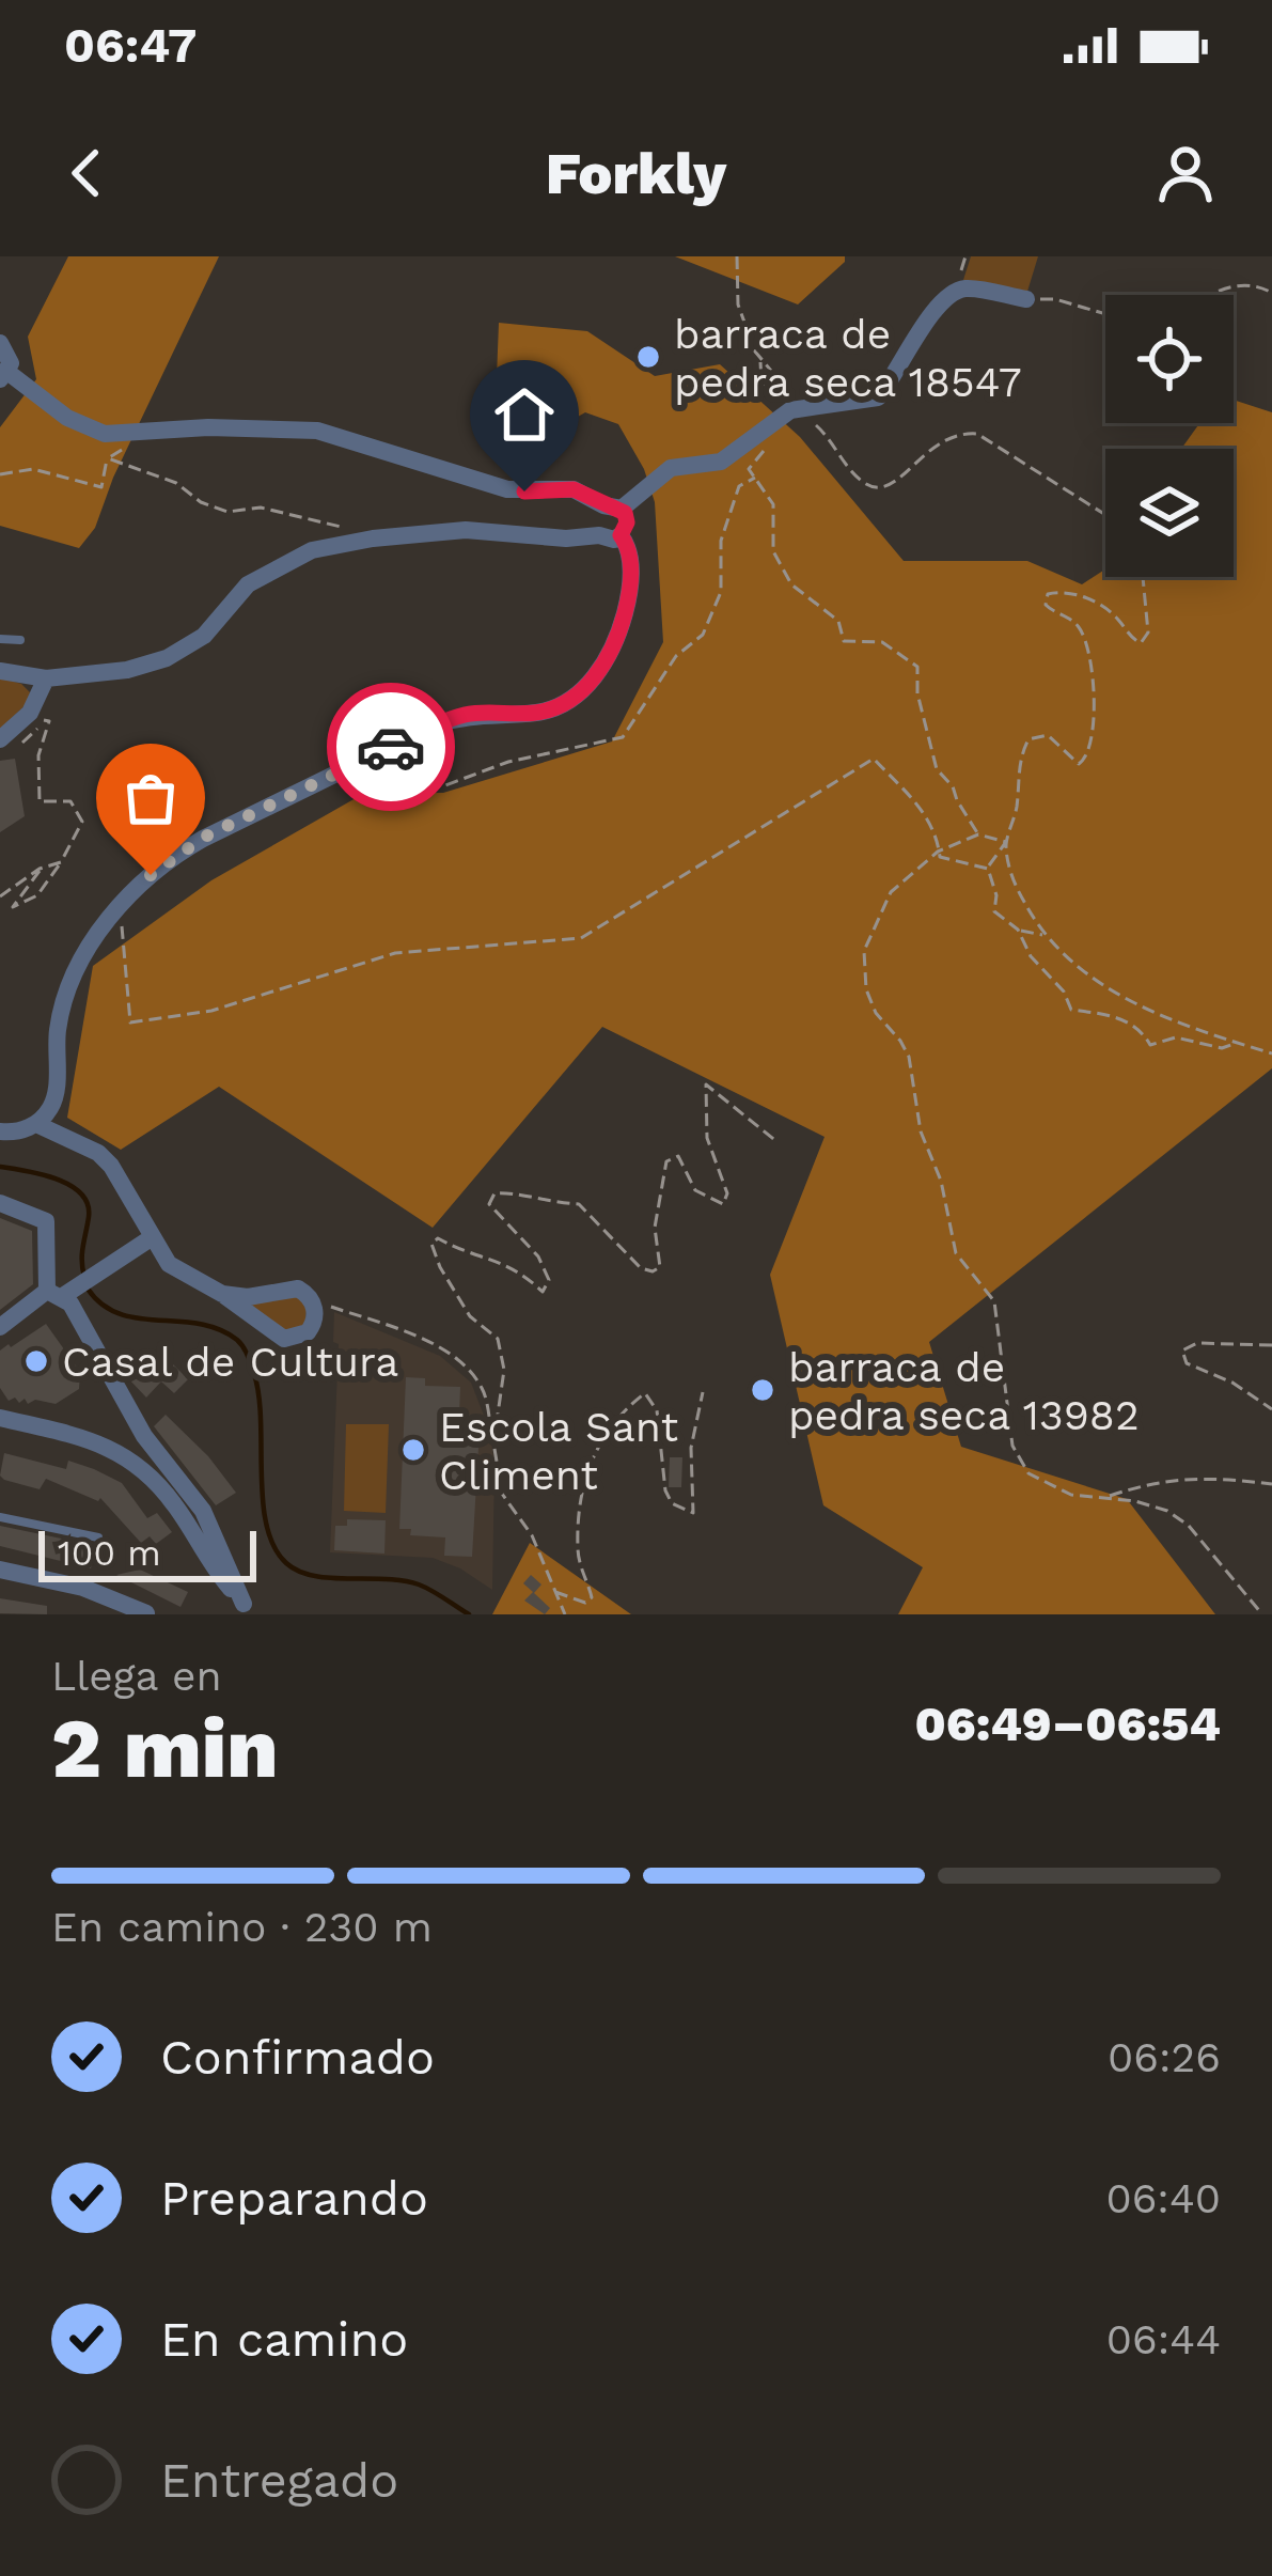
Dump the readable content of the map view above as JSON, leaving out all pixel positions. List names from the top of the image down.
{
  "places": [
    "barraca de pedra seca 18547",
    "Casal de Cultura",
    "barraca de pedra seca 13982",
    "Escola Sant Climent"
  ],
  "scale_bar": "100 m",
  "page": {
    "status": "06:47",
    "header": "Forkly",
    "scale": "100 m",
    "heading": ["2 min", "Llega en", "06:49–06:54"],
    "bar": "En camino · 230 m",
    "list": [
      ["Confirmado", "06:26"],
      ["Preparando", "06:40"],
      ["En camino", "06:44"],
      "Entregado"
    ]
  }
}
